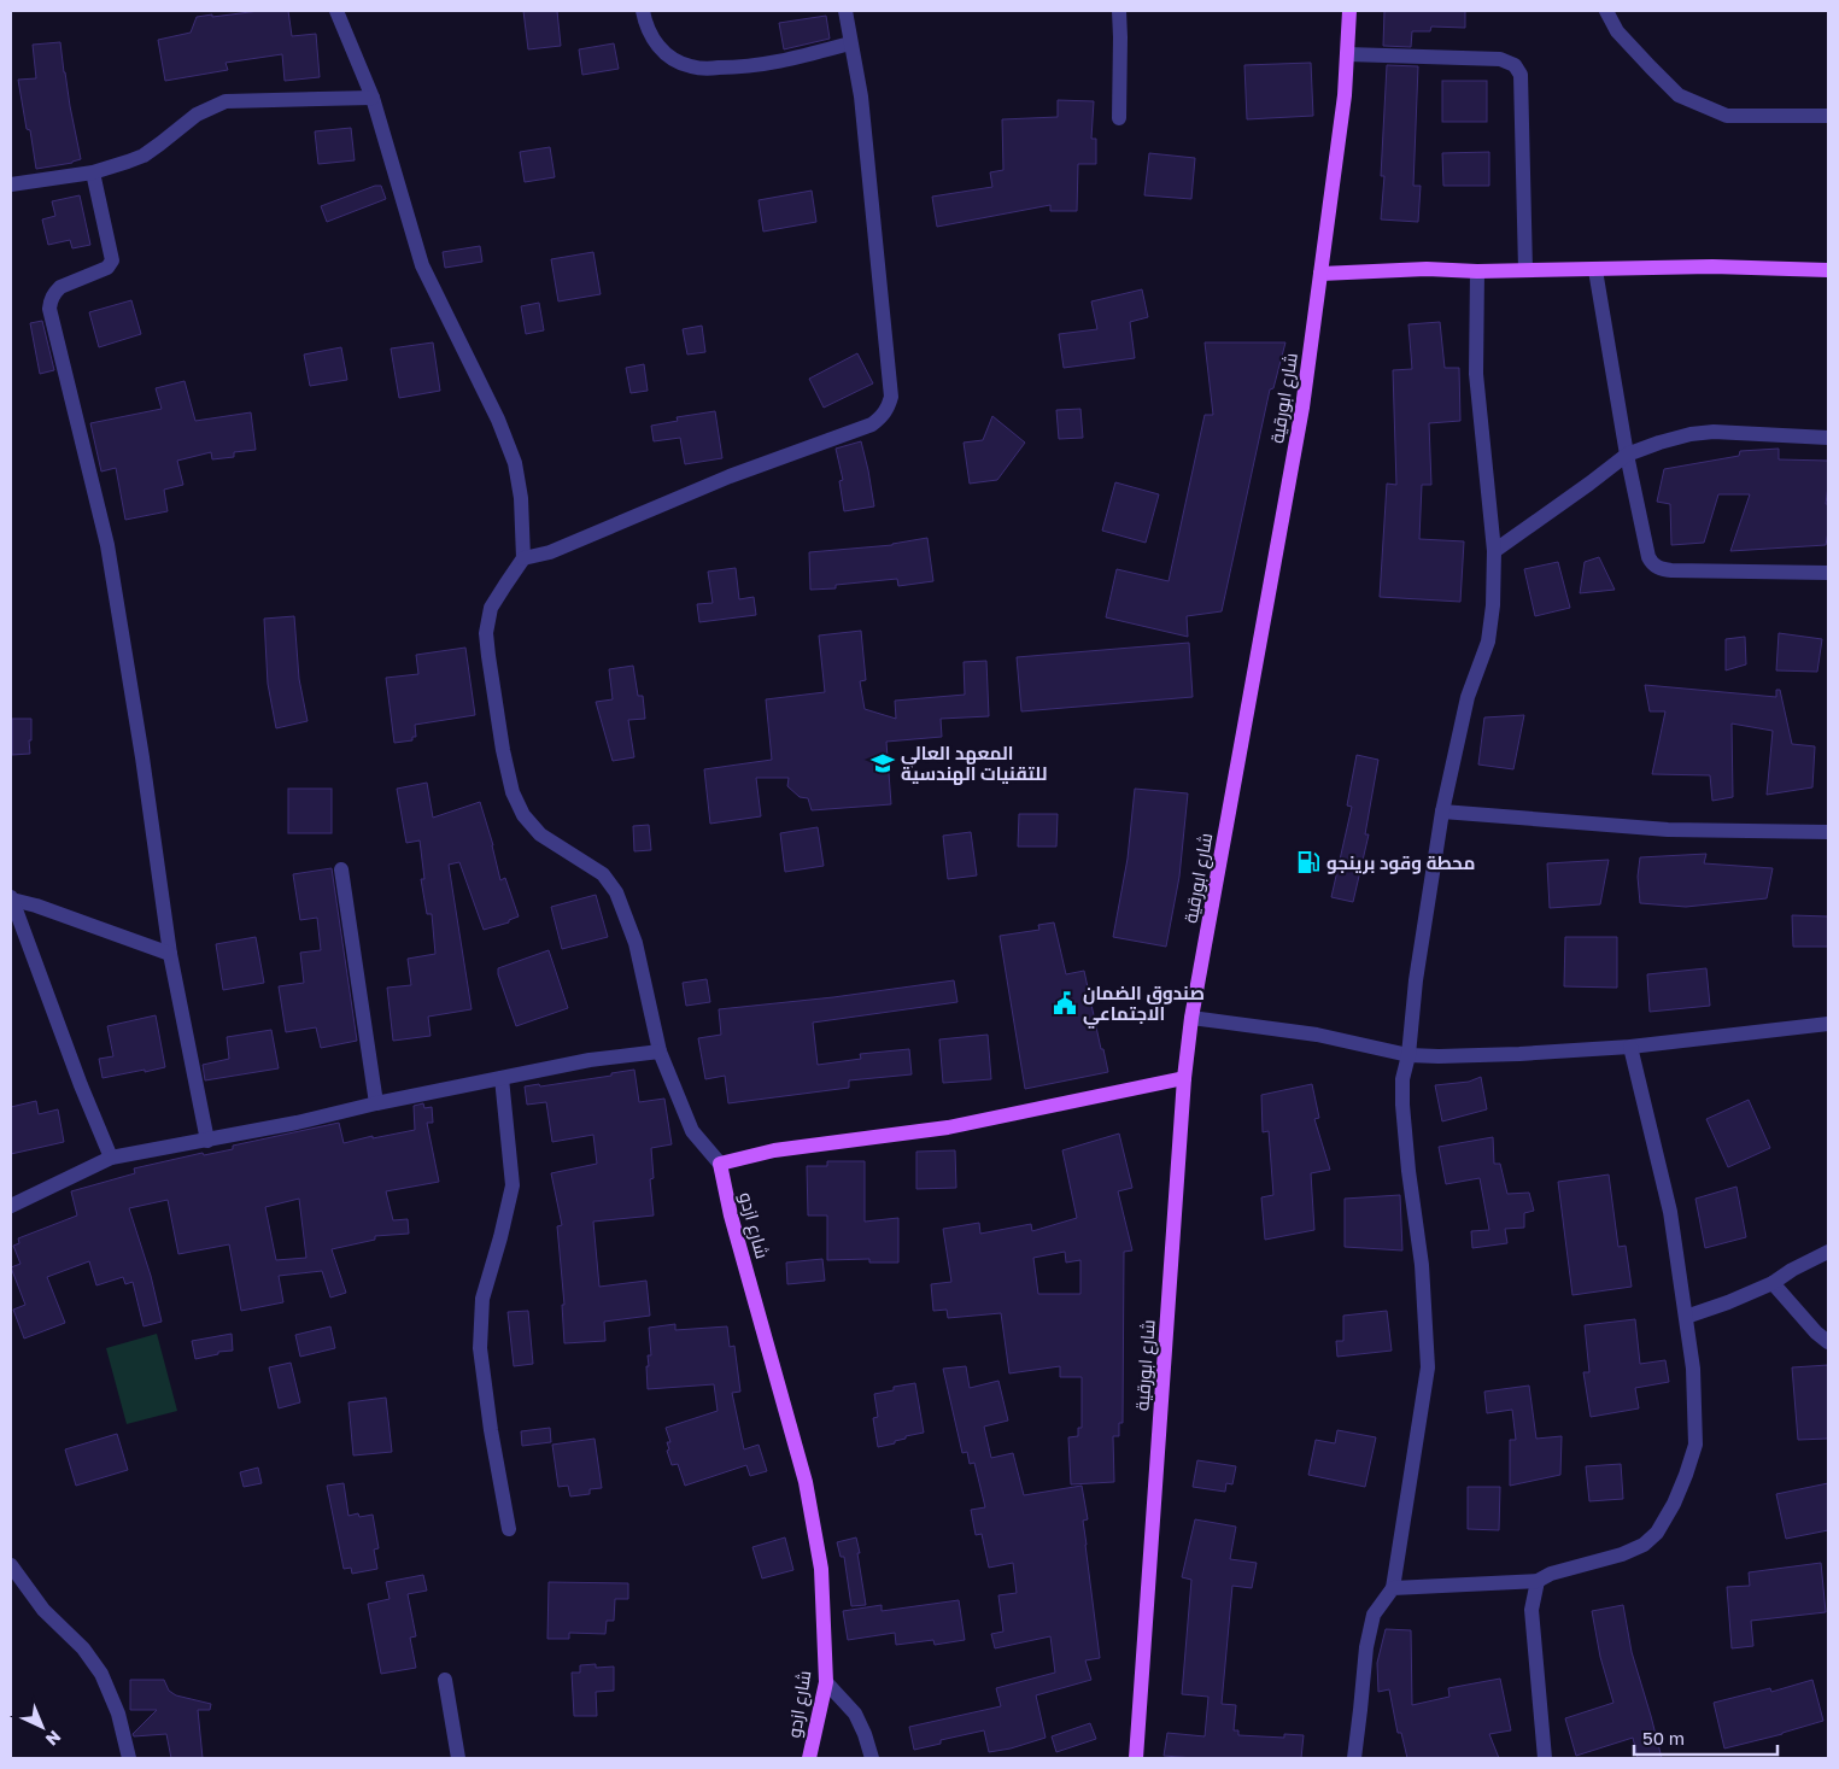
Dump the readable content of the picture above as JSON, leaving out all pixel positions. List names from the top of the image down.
{
  "streets": {
    "main road": ["شارع ابورقية", "شارع ازدو"]
  },
  "places": {
    "school or university": ["المعهد العالي للتقنيات الهندسية"],
    "fuel station": ["محطة وقود برينجو"],
    "public building": ["صندوق الضمان الاجتماعي"]
  },
  "scale_bar": "50 m",
  "north": "bottom right"
}
